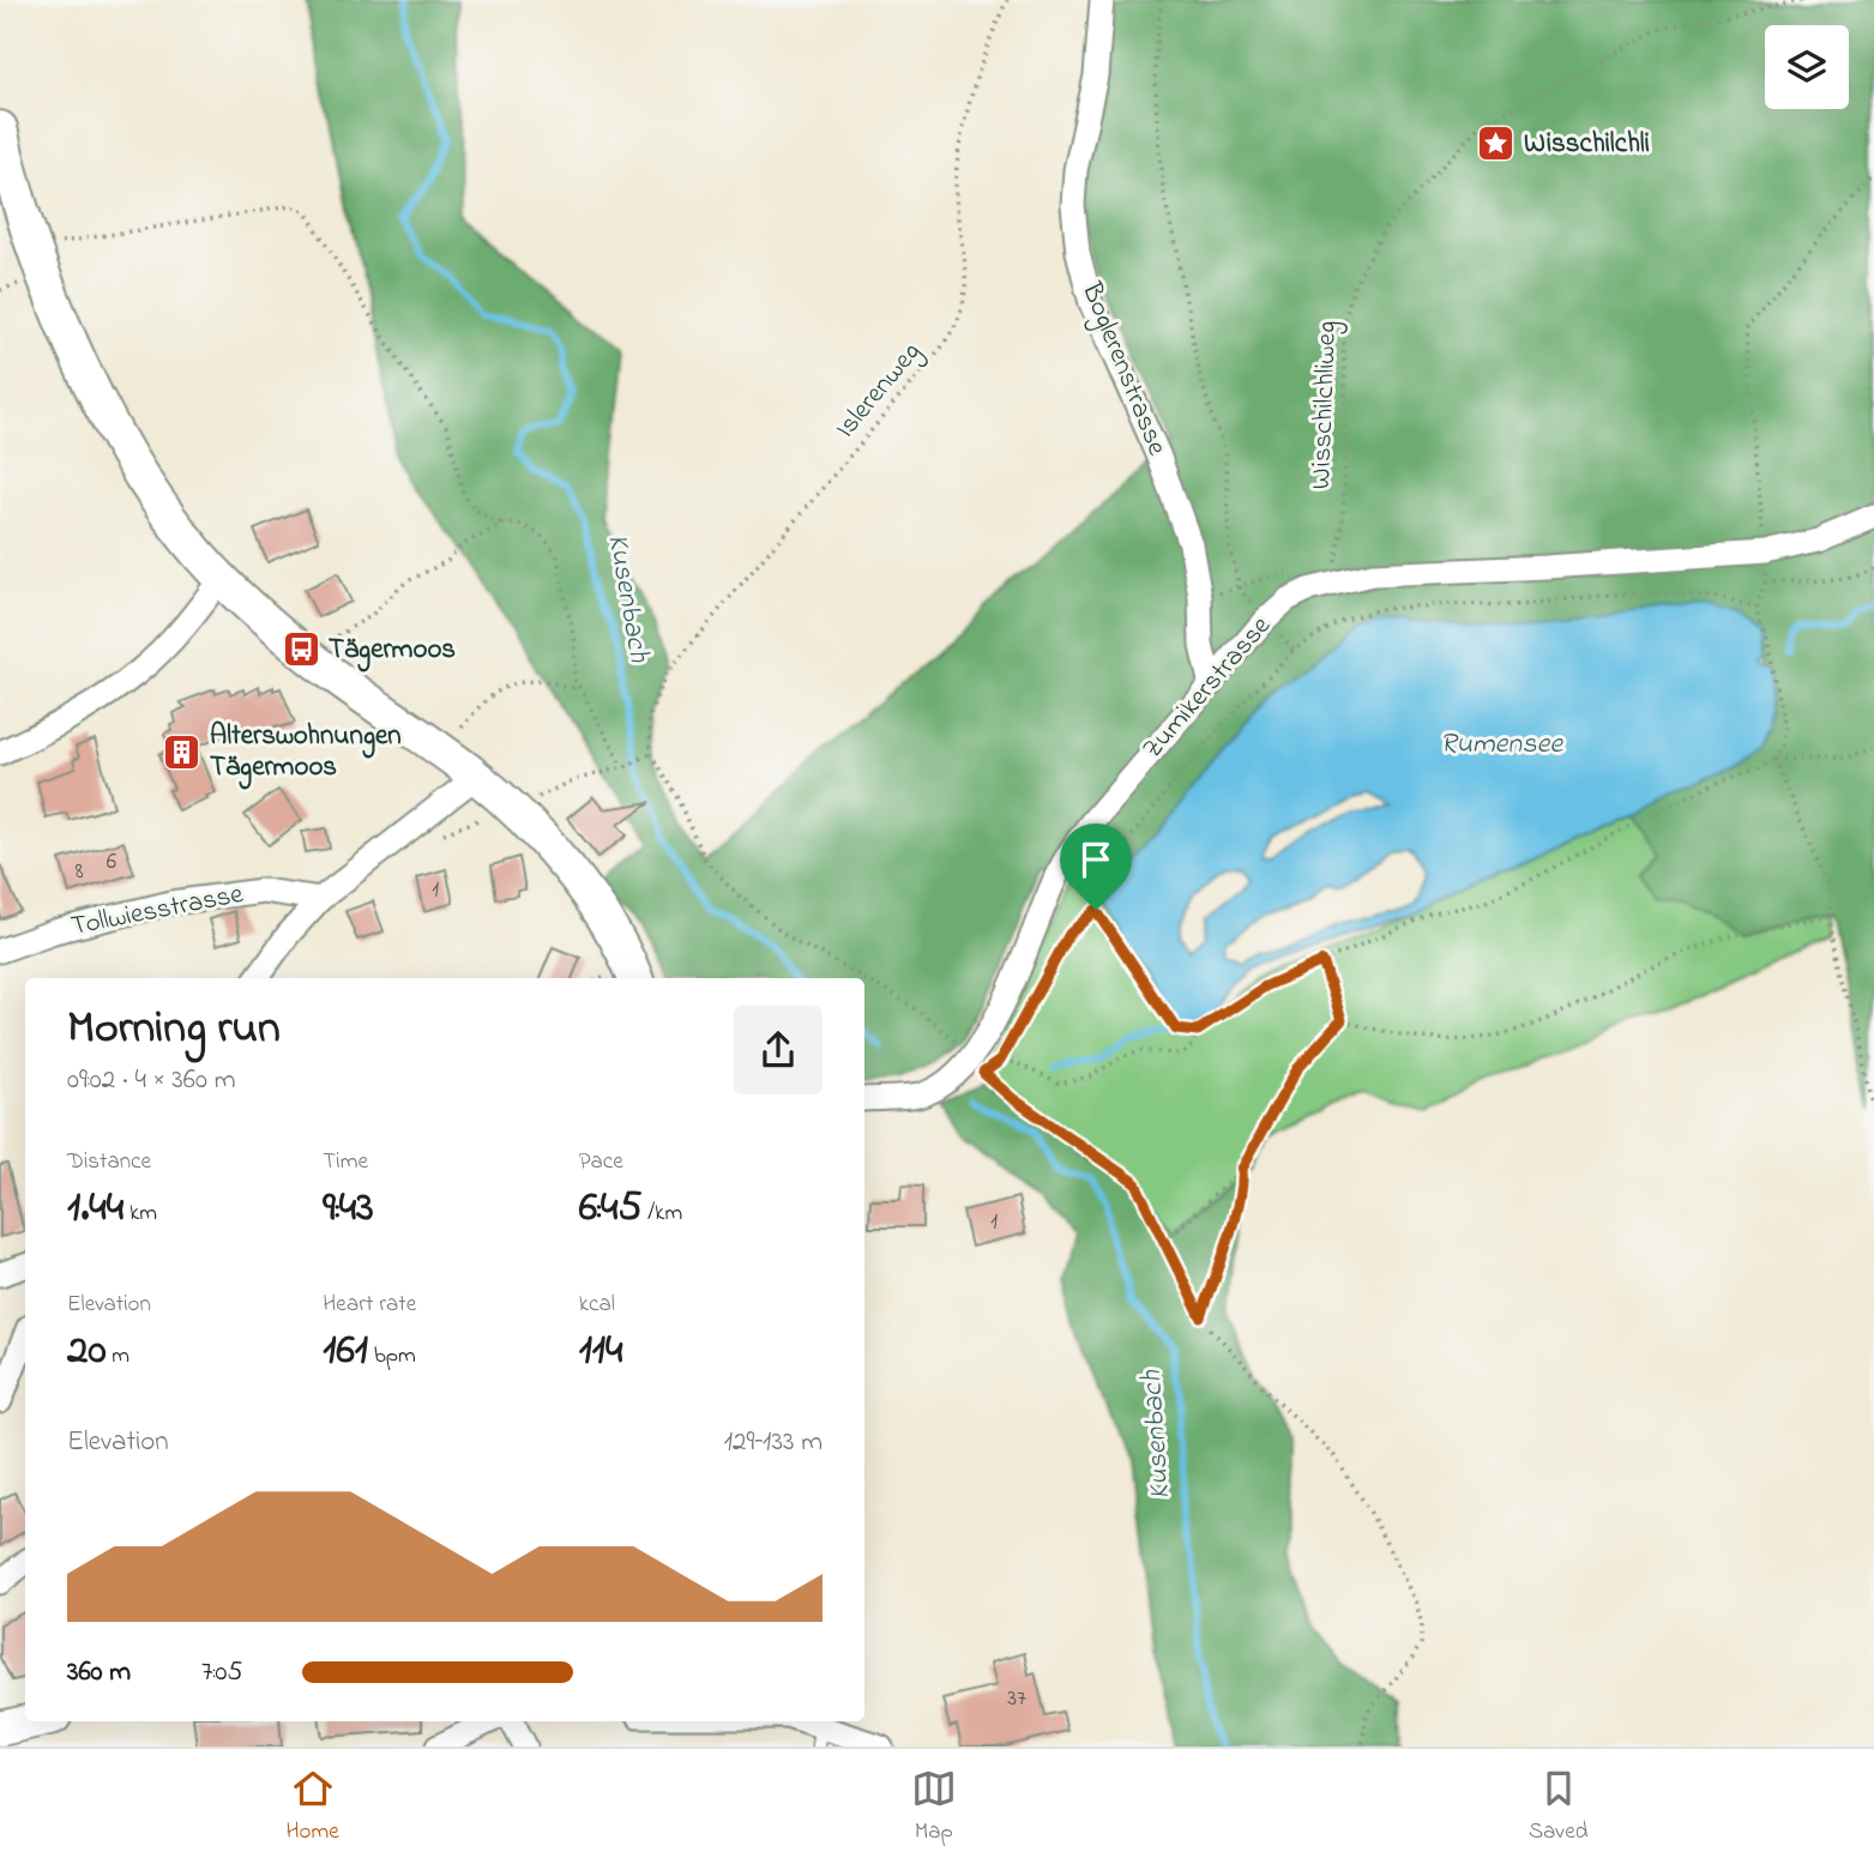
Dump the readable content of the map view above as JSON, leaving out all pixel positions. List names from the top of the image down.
{
  "streets": {
    "street": ["Boglerenstrasse", "Zumikerstrasse", "Tollwiesstrasse"],
    "path": ["Islerenweg", "Wisschilchliweg"]
  },
  "crossings": [
    ["Boglerenstrasse", "Zumikerstrasse"],
    ["Wisschilchliweg", "Zumikerstrasse"]
  ],
  "water": ["Kusenbach", "Rumensee"],
  "places": {
    "place": ["Wisschilchli"],
    "bus stop": ["Tägermoos"],
    "building": ["Alterswohnungen Tägermoos"]
  },
  "house_numbers": [
    "6",
    "8",
    "1",
    "1",
    "37"
  ],
  "page": {
    "heading": ["Morning run", "09:02 · 4 × 360 m"],
    "stats": [
      ["Distance", "1.44 km"],
      ["Time", "9:43"],
      ["Pace", "6:45 /km"],
      ["Elevation", "20 m"],
      ["Heart rate", "161 bpm"],
      ["kcal", "114"]
    ],
    "chart": ["Elevation", "129–133 m"],
    "list": [
      {
        "name": "360 m",
        "note": "7:05"
      }
    ],
    "tabs": ["Home", "Map", "Saved"]
  }
}
